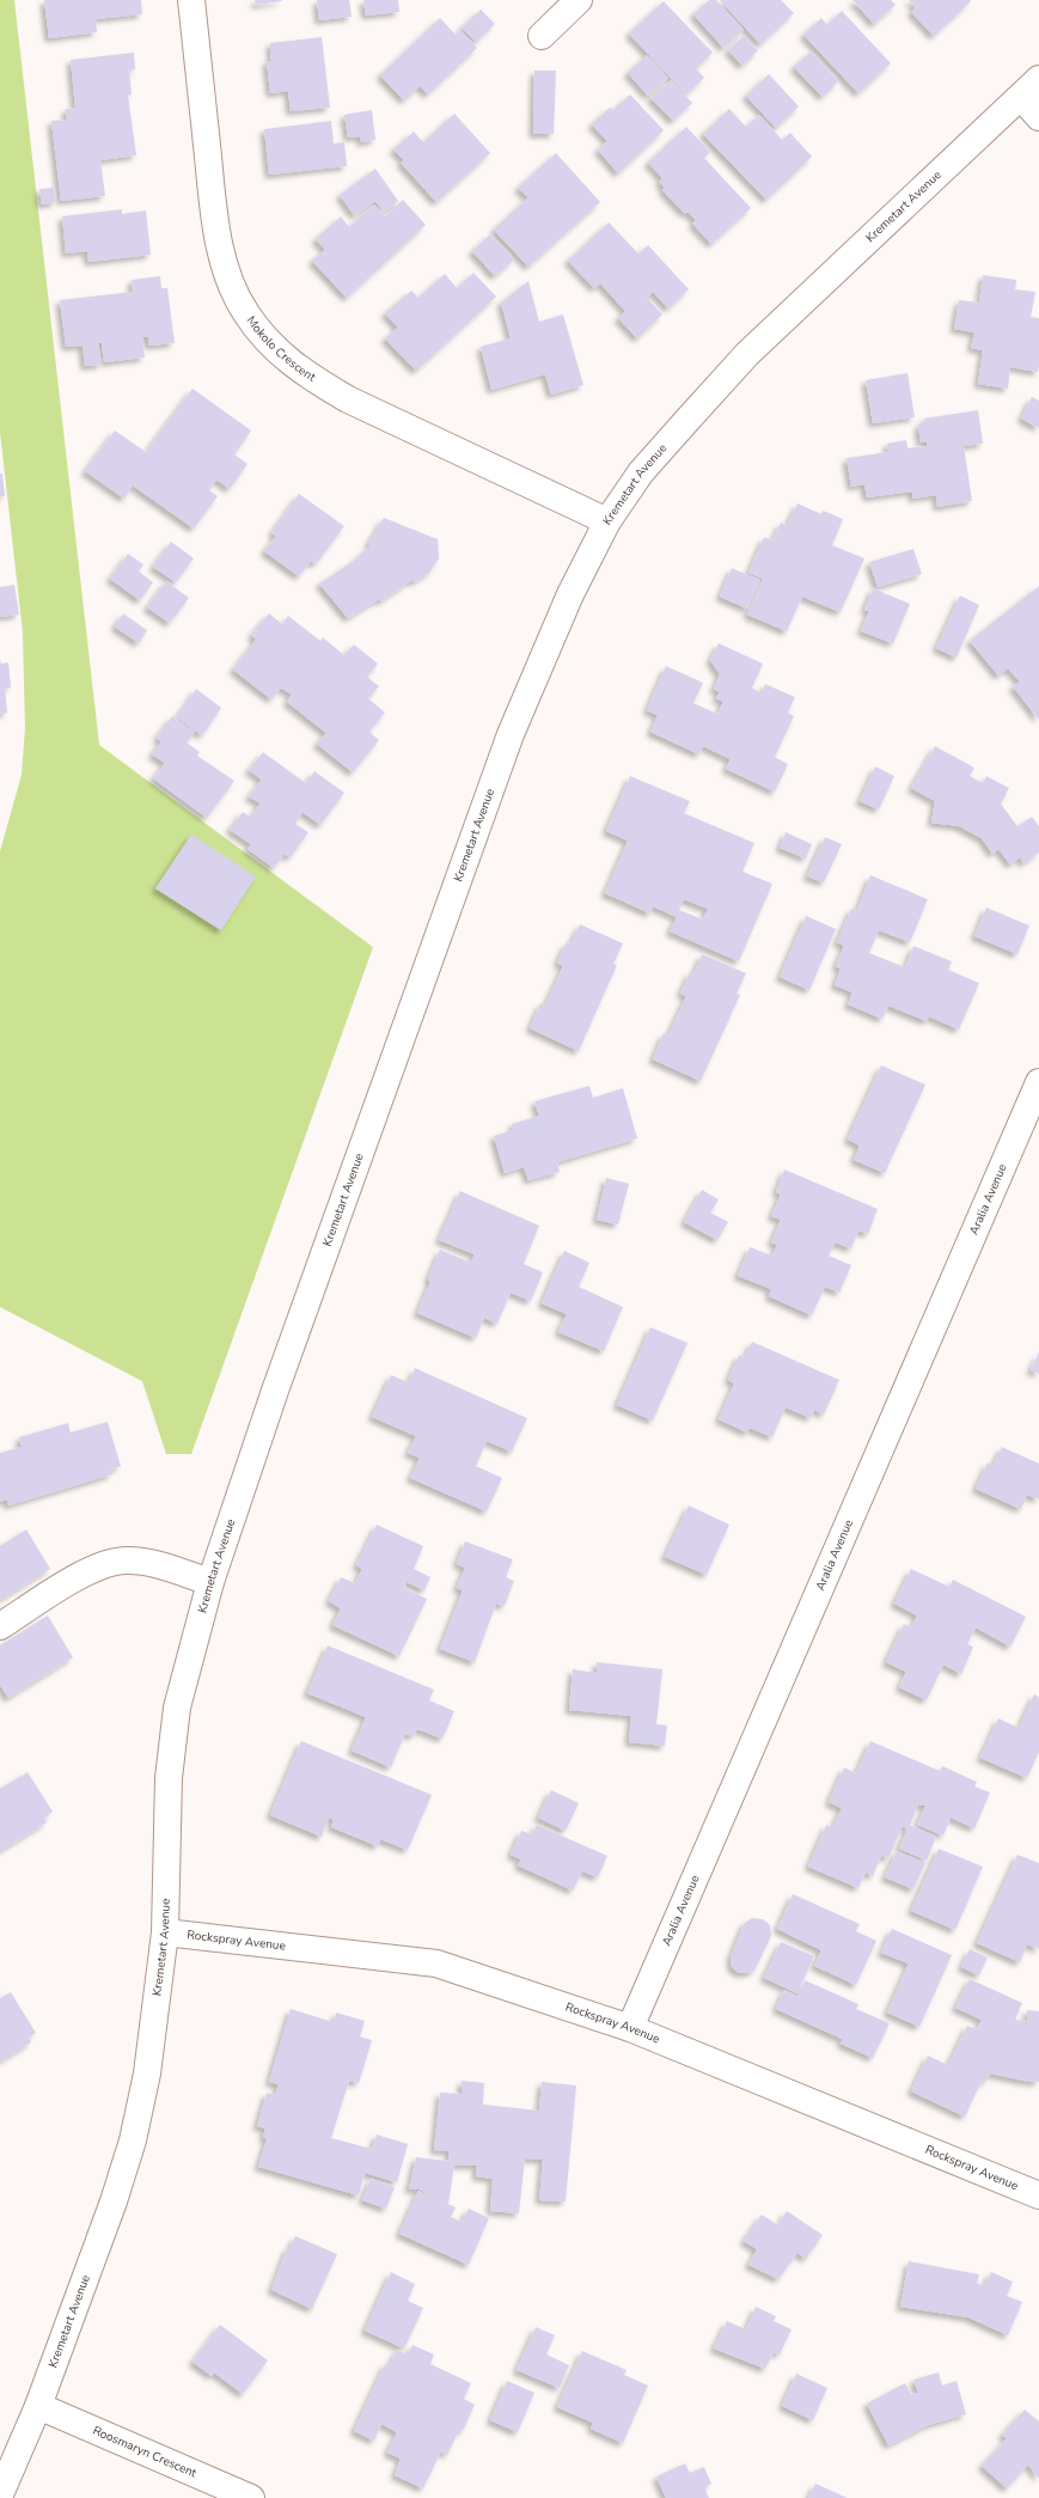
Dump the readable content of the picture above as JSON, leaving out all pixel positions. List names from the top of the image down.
{
  "streets": {
    "street": [
      "Kremetart Avenue",
      "Mokolo Crescent",
      "Aralia Avenue",
      "Rockspray Avenue",
      "Roosmaryn Crescent"
    ]
  },
  "crossings": [
    ["Kremetart Avenue", "Mokolo Crescent"],
    ["Kremetart Avenue", "Rockspray Avenue"],
    ["Kremetart Avenue", "Roosmaryn Crescent"],
    ["Aralia Avenue", "Rockspray Avenue"]
  ]
}
